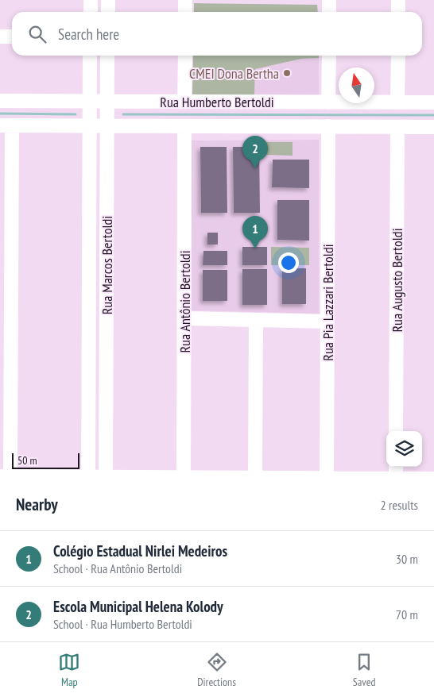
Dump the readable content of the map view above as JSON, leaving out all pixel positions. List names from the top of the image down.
{
  "streets": {
    "street": [
      "Rua Humberto Bertoldi",
      "Rua Marcos Bertoldi",
      "Rua Augusto Bertoldi",
      "Rua Antônio Bertoldi",
      "Rua Pia Lazzari Bertoldi"
    ]
  },
  "crossings": [
    ["Rua Humberto Bertoldi", "Rua Marcos Bertoldi"],
    ["Rua Humberto Bertoldi", "Rua Augusto Bertoldi"],
    ["Rua Humberto Bertoldi", "Rua Antônio Bertoldi"],
    ["Rua Humberto Bertoldi", "Rua Pia Lazzari Bertoldi"]
  ],
  "places": ["CMEI Dona Bertha"],
  "scale_bar": "50 m",
  "north": "top",
  "page": {
    "search": "Search here",
    "pins": ["2", "1"],
    "scale": "50 m",
    "heading": ["Nearby", "2 results"],
    "list": [
      {
        "mark": "1",
        "name": "Colégio Estadual Nirlei Medeiros",
        "note": "School · Rua Antônio Bertoldi",
        "value": "30 m"
      },
      {
        "mark": "2",
        "name": "Escola Municipal Helena Kolody",
        "note": "School · Rua Humberto Bertoldi",
        "value": "70 m"
      }
    ],
    "nav": ["Map", "Directions", "Saved"]
  }
}
